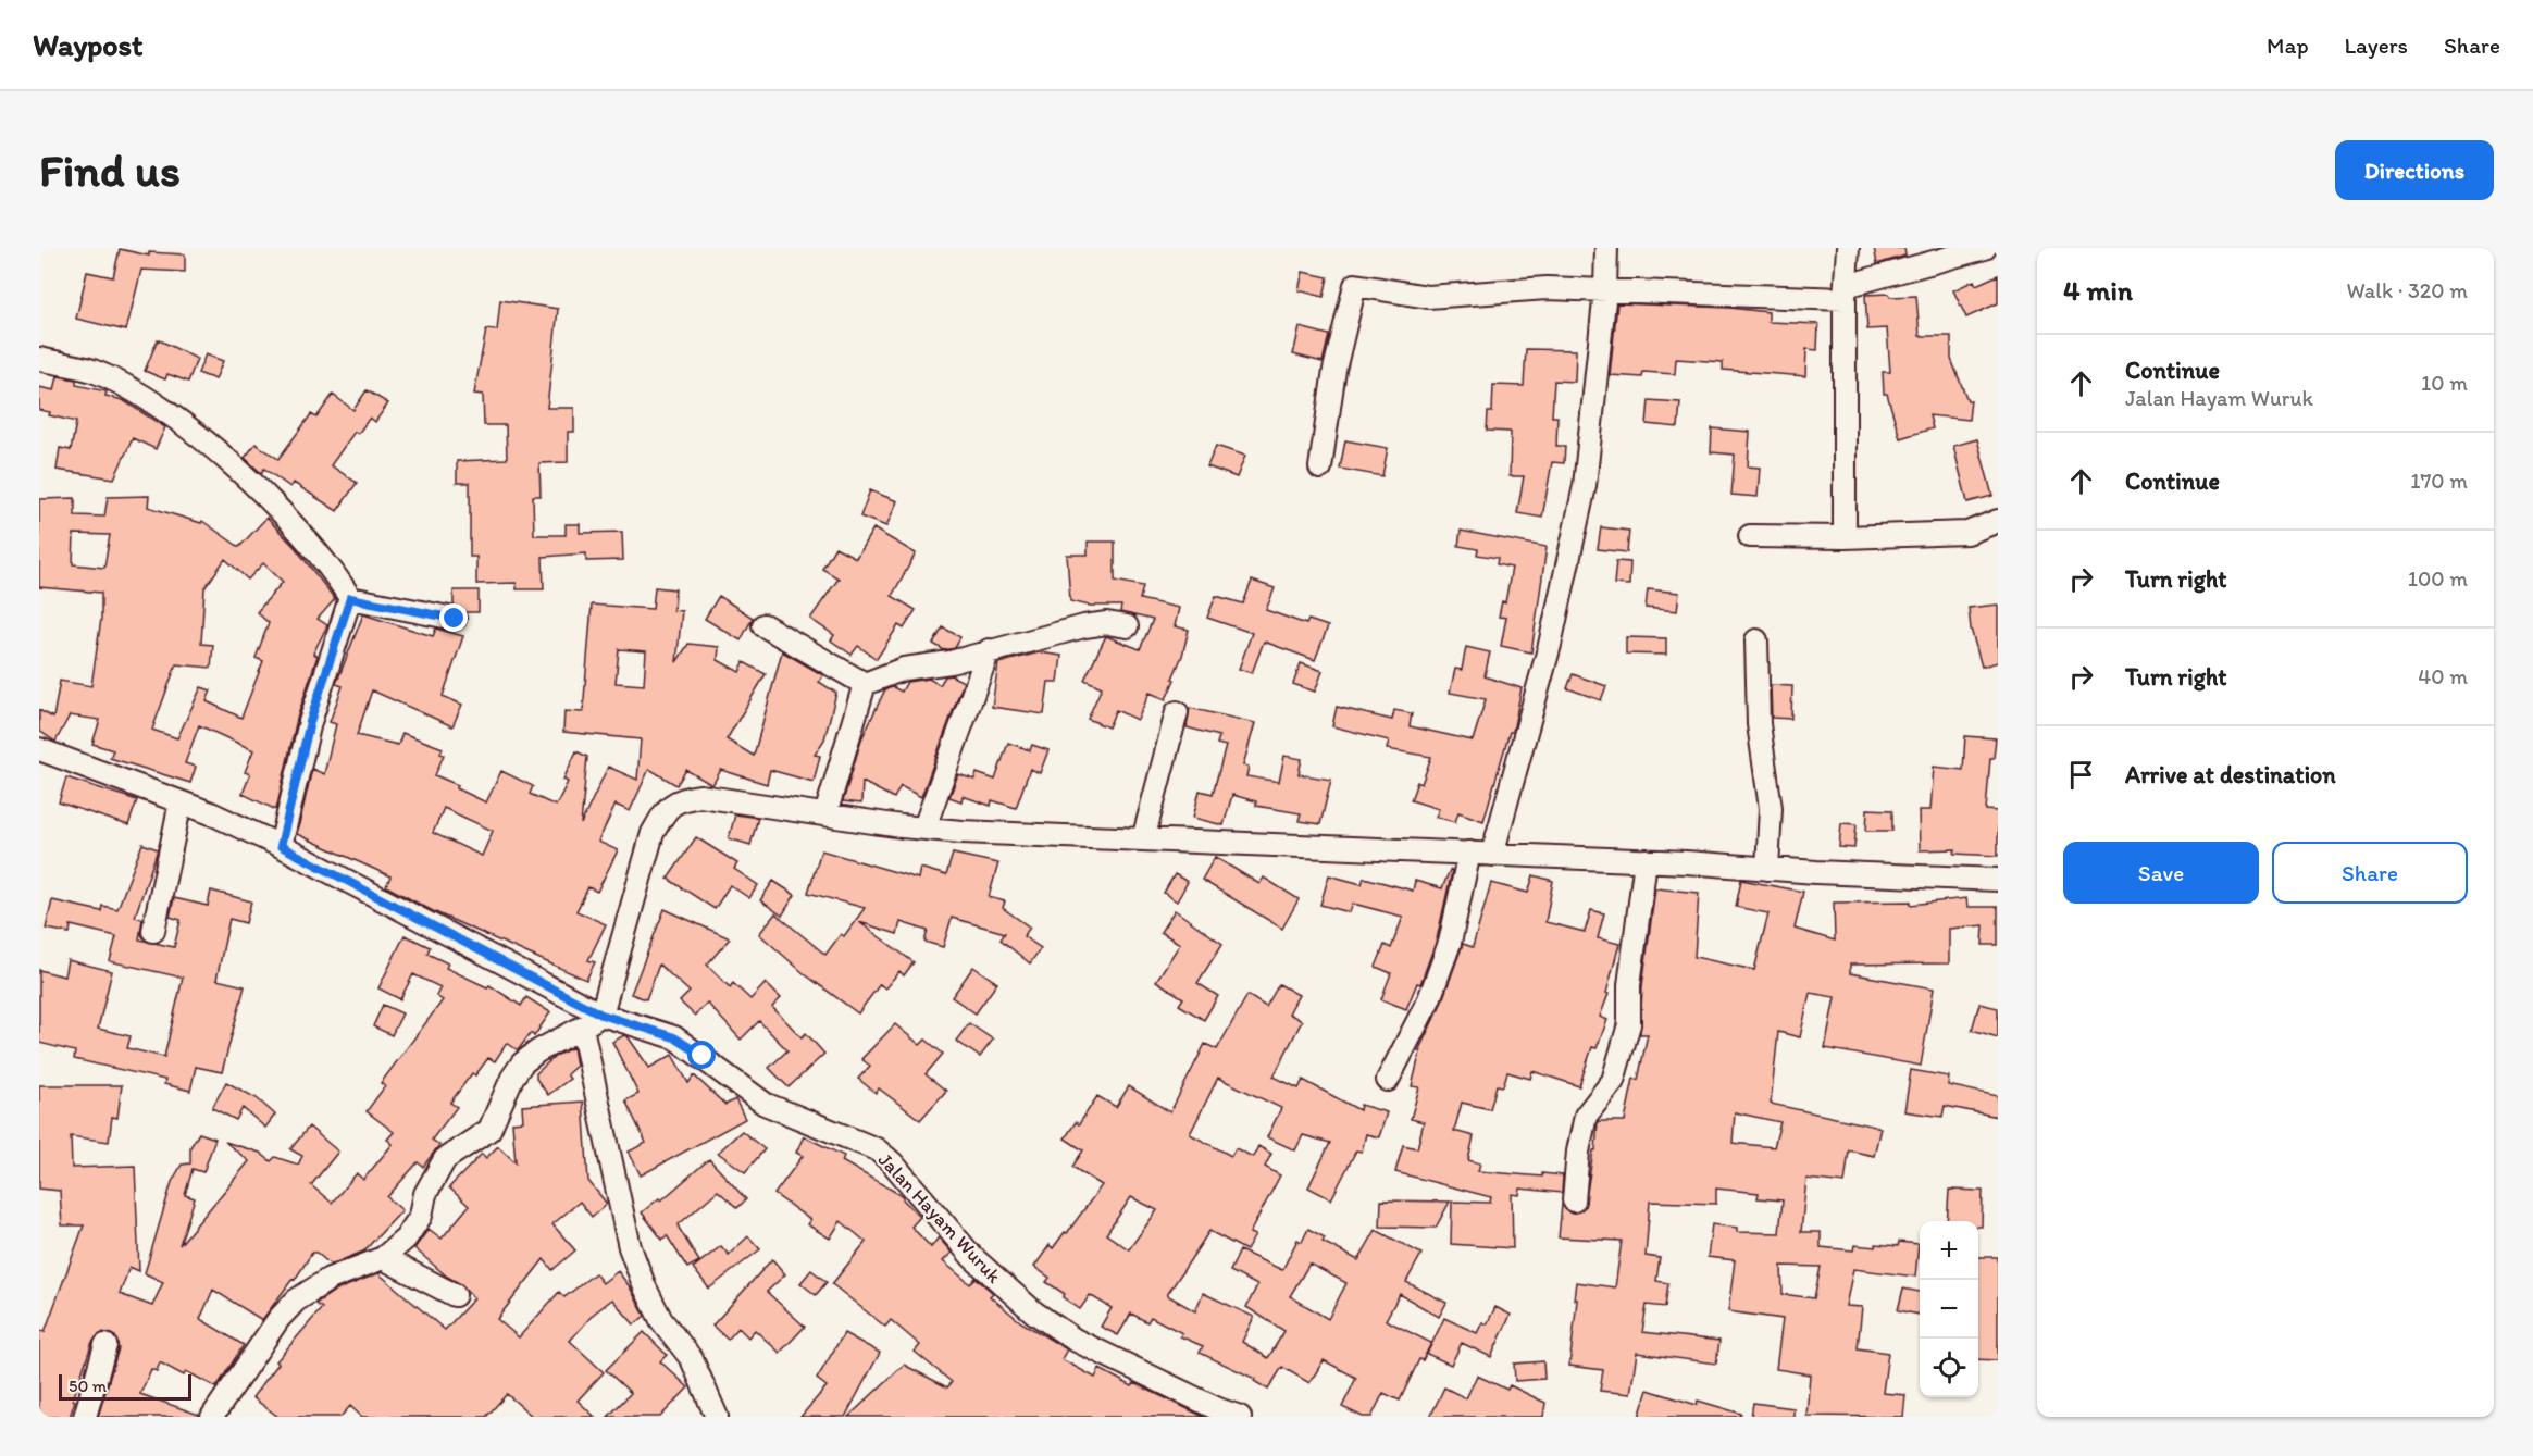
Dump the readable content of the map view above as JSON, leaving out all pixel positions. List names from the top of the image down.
{
  "streets": {
    "street": ["Jalan Hayam Wuruk"]
  },
  "scale_bar": "50 m",
  "page": {
    "header": "Waypost",
    "nav": ["Map", "Layers", "Share"],
    "buttons": [
      "Directions",
      ["Save", "Share"]
    ],
    "title": "Find us",
    "heading": ["4 min", "Walk · 320 m"],
    "list": [
      ["Continue", "Jalan Hayam Wuruk", "10 m"],
      ["Continue", "170 m"],
      ["Turn right", "100 m"],
      ["Turn right", "40 m"],
      "Arrive at destination"
    ],
    "map_buttons": ["+", "−"],
    "scale": "50 m"
  }
}
